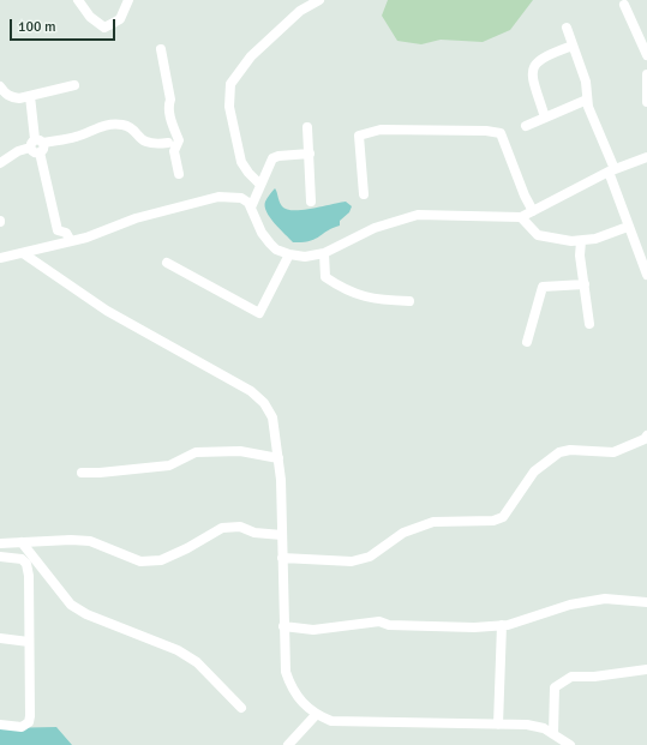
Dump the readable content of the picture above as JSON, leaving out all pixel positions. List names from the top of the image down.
{
  "scale_bar": "100 m"
}
